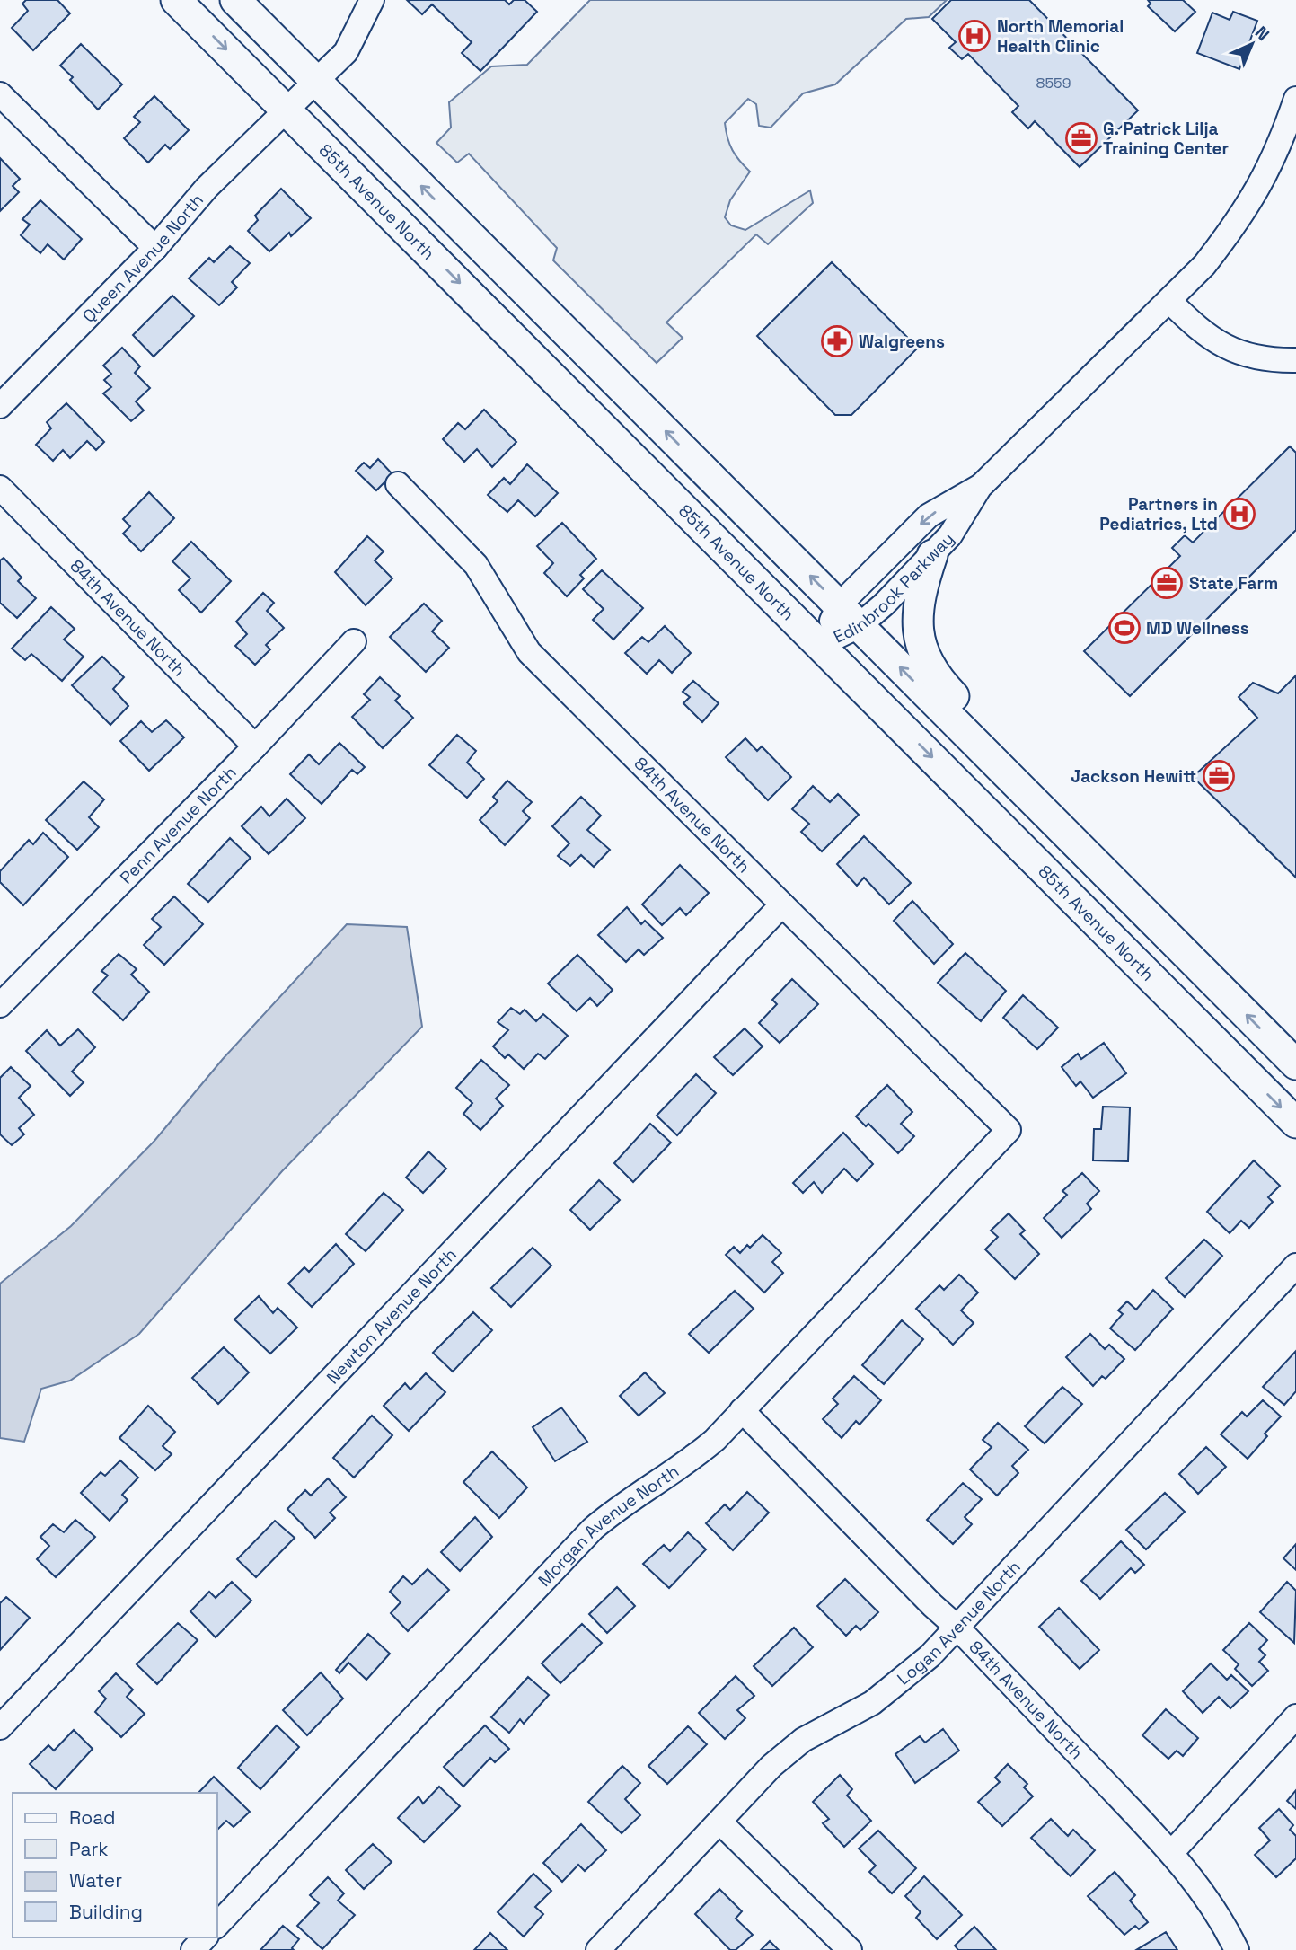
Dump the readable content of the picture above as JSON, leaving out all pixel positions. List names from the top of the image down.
{
  "streets": {
    "main road": ["85th Avenue North"],
    "street": [
      "Queen Avenue North",
      "Edinbrook Parkway",
      "84th Avenue North",
      "Penn Avenue North",
      "Newton Avenue North",
      "Morgan Avenue North",
      "Logan Avenue North"
    ]
  },
  "crossings": [
    ["85th Avenue North", "Queen Avenue North"],
    ["85th Avenue North", "Edinbrook Parkway"],
    ["84th Avenue North", "Penn Avenue North"],
    ["84th Avenue North", "Newton Avenue North"],
    ["84th Avenue North", "Morgan Avenue North"],
    ["84th Avenue North", "Logan Avenue North"]
  ],
  "places": {
    "hospital": ["North Memorial Health Clinic", "Partners in Pediatrics, Ltd"],
    "office": ["G. Patrick Lilja Training Center", "State Farm", "Jackson Hewitt"],
    "pharmacy": ["Walgreens"],
    "sports": ["MD Wellness"]
  },
  "house_numbers": ["8559"],
  "legend": [
    "Road",
    "Park",
    "Water",
    "Building"
  ],
  "north": "top right"
}
